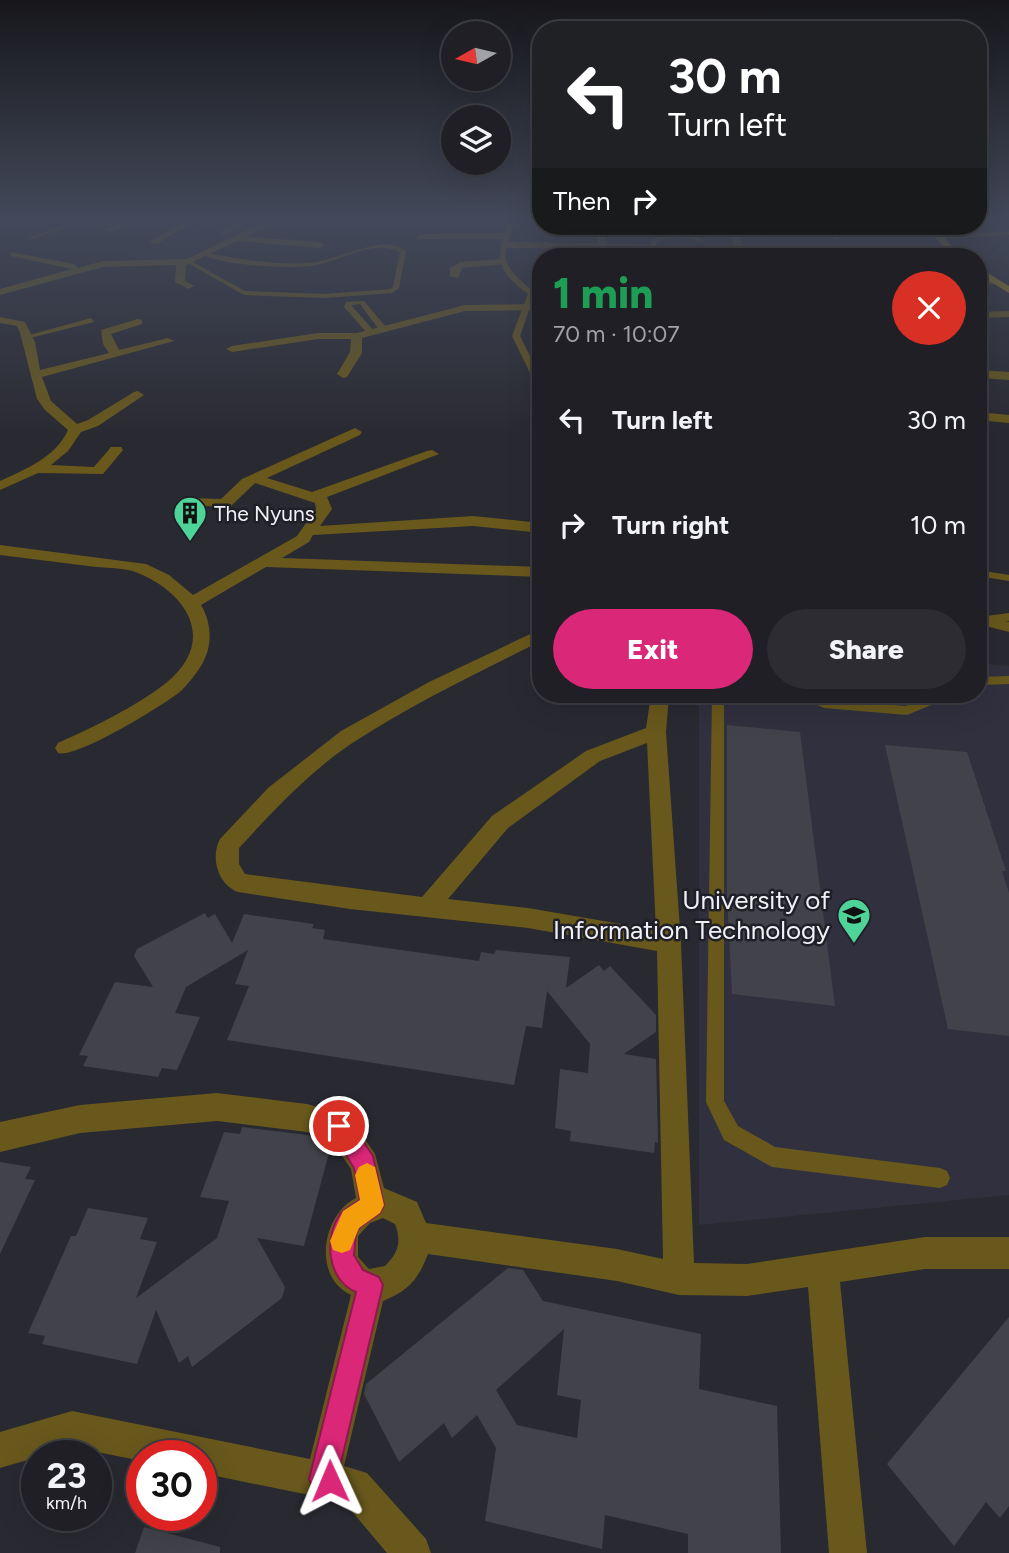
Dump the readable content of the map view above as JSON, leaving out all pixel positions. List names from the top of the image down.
{
  "places": {
    "building": ["The Nyuns"],
    "school or university": ["University of Information Technology"]
  },
  "north": "left",
  "page": {
    "turn": ["30 m", "Turn left"],
    "then": "Then",
    "heading": ["1 min", "70 m · 10:07"],
    "list": [
      {
        "name": "Turn left",
        "value": "30 m"
      },
      {
        "name": "Turn right",
        "value": "10 m"
      }
    ],
    "buttons": ["Exit", "Share"],
    "speed": "23 km/h",
    "limit": "30"
  }
}
